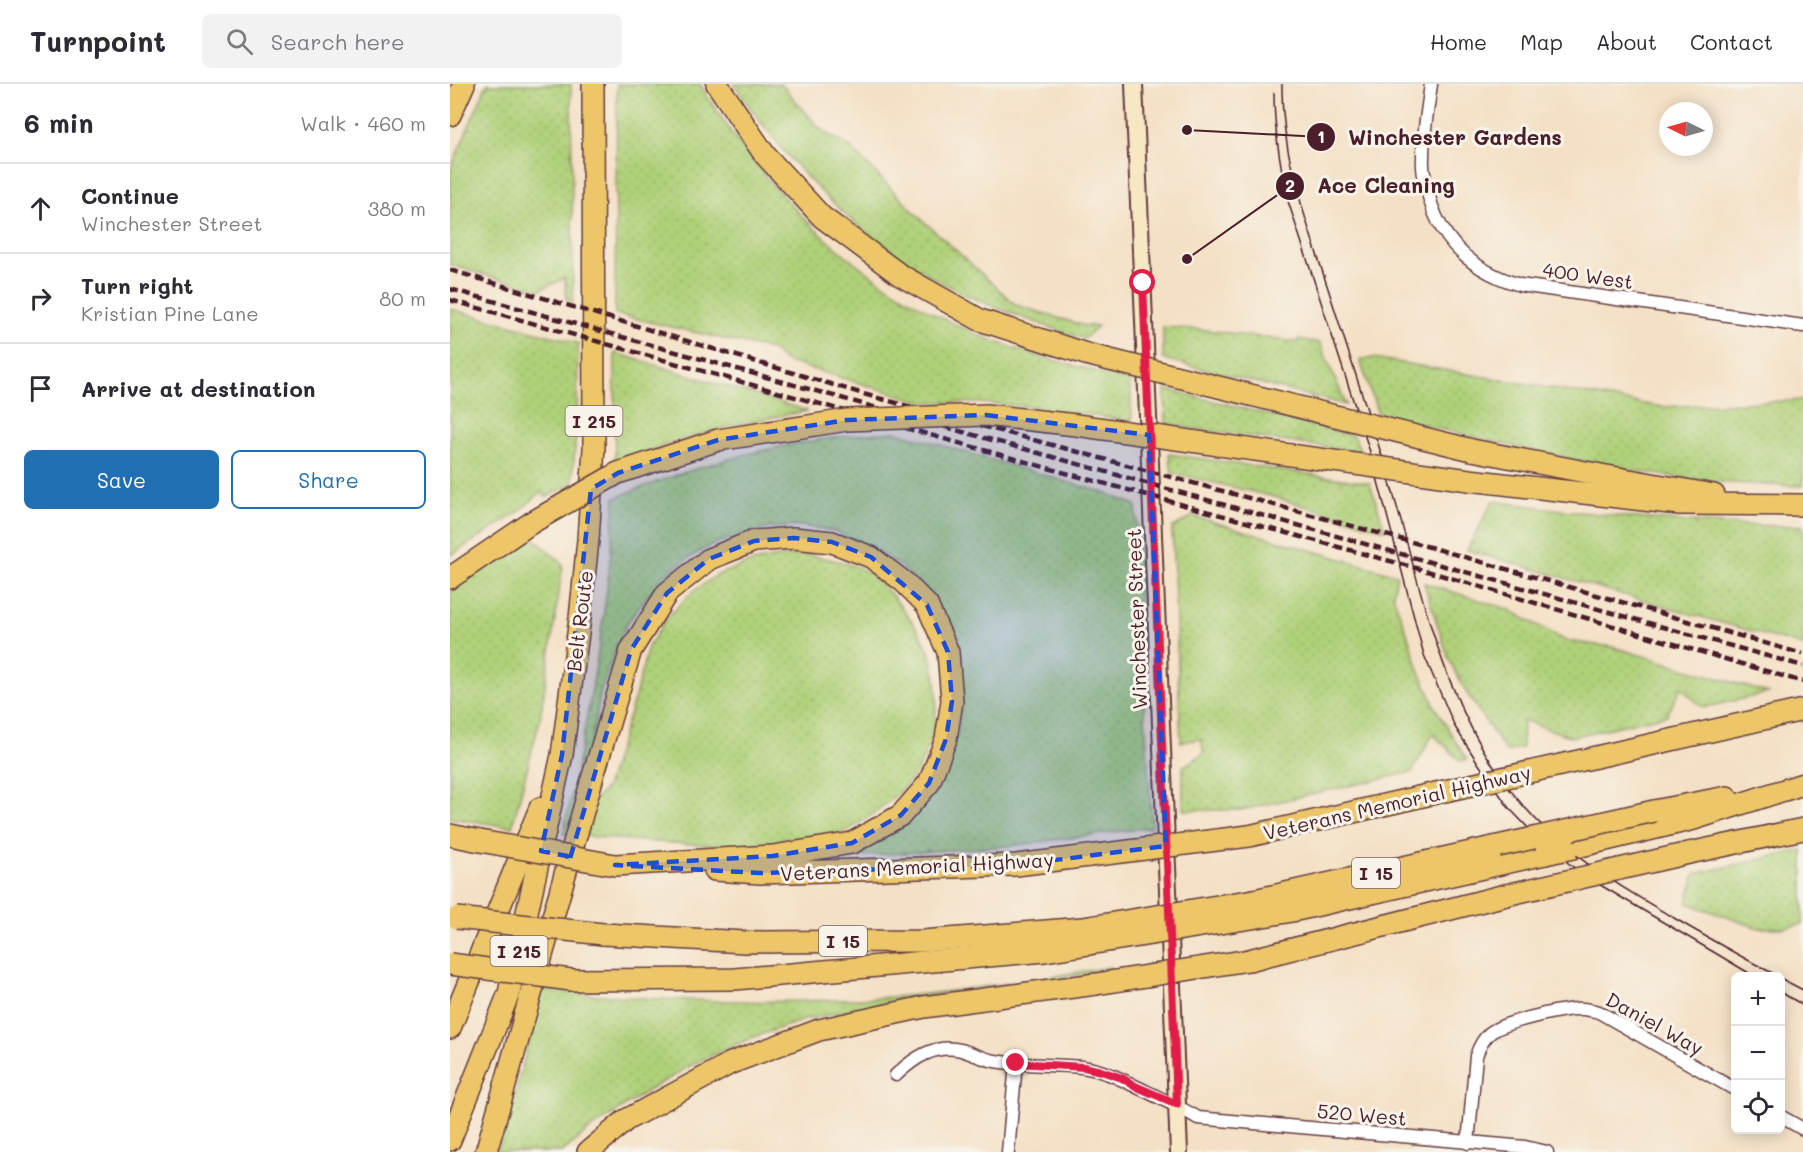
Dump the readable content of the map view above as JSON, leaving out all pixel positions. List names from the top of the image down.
{
  "streets": {
    "highway": [
      "I 215",
      "Belt Route",
      "Veterans Memorial Highway",
      "I 15"
    ],
    "main road": ["Winchester Street"],
    "street": ["400 West", "Daniel Way", "520 West"]
  },
  "crossings": [
    ["Winchester Street", "520 West"],
    ["Daniel Way", "520 West"]
  ],
  "places": ["Winchester Gardens", "Ace Cleaning"],
  "north": "left",
  "page": {
    "header": "Turnpoint",
    "search": "Search here",
    "nav": [
      "Home",
      "Map",
      "About",
      "Contact"
    ],
    "heading": ["6 min", "Walk · 460 m"],
    "list": [
      ["Continue", "Winchester Street", "380 m"],
      ["Turn right", "Kristian Pine Lane", "80 m"],
      "Arrive at destination"
    ],
    "buttons": ["Save", "Share"],
    "map_buttons": ["+", "−"]
  }
}
